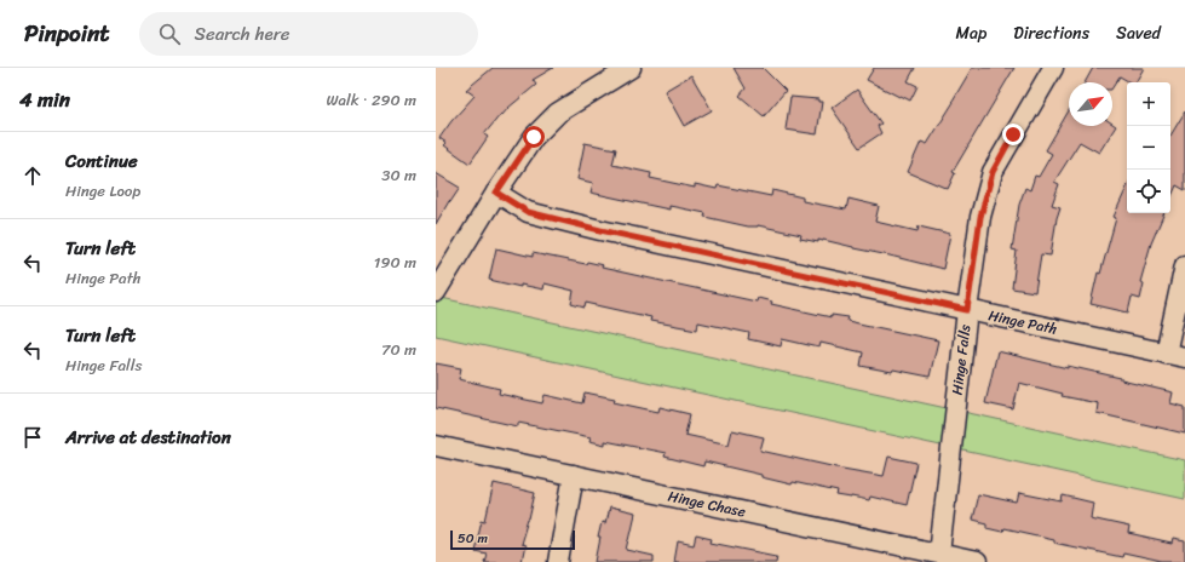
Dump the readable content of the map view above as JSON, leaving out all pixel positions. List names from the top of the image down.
{
  "streets": {
    "street": ["Hinge Path", "Hinge Falls", "Hinge Chase"]
  },
  "crossings": [
    ["Hinge Path", "Hinge Falls"],
    ["Hinge Falls", "Hinge Chase"]
  ],
  "scale_bar": "50 m",
  "north": "top right",
  "page": {
    "header": "Pinpoint",
    "search": "Search here",
    "nav": ["Map", "Directions", "Saved"],
    "heading": ["4 min", "Walk · 290 m"],
    "map_buttons": ["+", "−"],
    "list": [
      ["Continue", "Hinge Loop", "30 m"],
      ["Turn left", "Hinge Path", "190 m"],
      ["Turn left", "Hinge Falls", "70 m"],
      "Arrive at destination"
    ],
    "scale": "50 m"
  }
}
